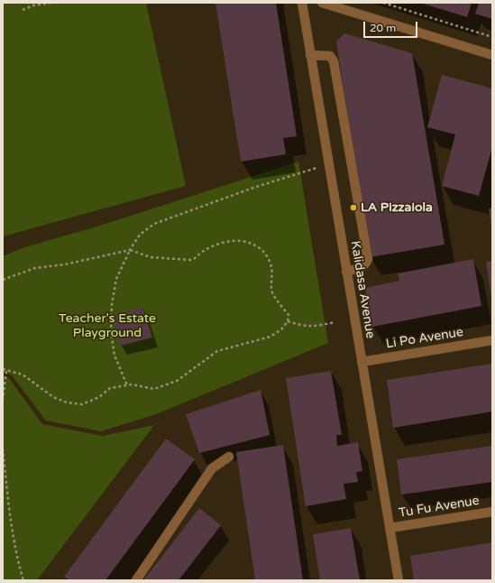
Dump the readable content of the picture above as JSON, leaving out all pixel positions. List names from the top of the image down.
{
  "streets": {
    "street": ["Kalidasa Avenue", "Li Po Avenue", "Tu Fu Avenue"]
  },
  "crossings": [
    ["Kalidasa Avenue", "Li Po Avenue"],
    ["Kalidasa Avenue", "Tu Fu Avenue"]
  ],
  "parks": ["Teacher's Estate Playground"],
  "places": ["LA Pizzaiola"],
  "scale_bar": "20 m"
}
